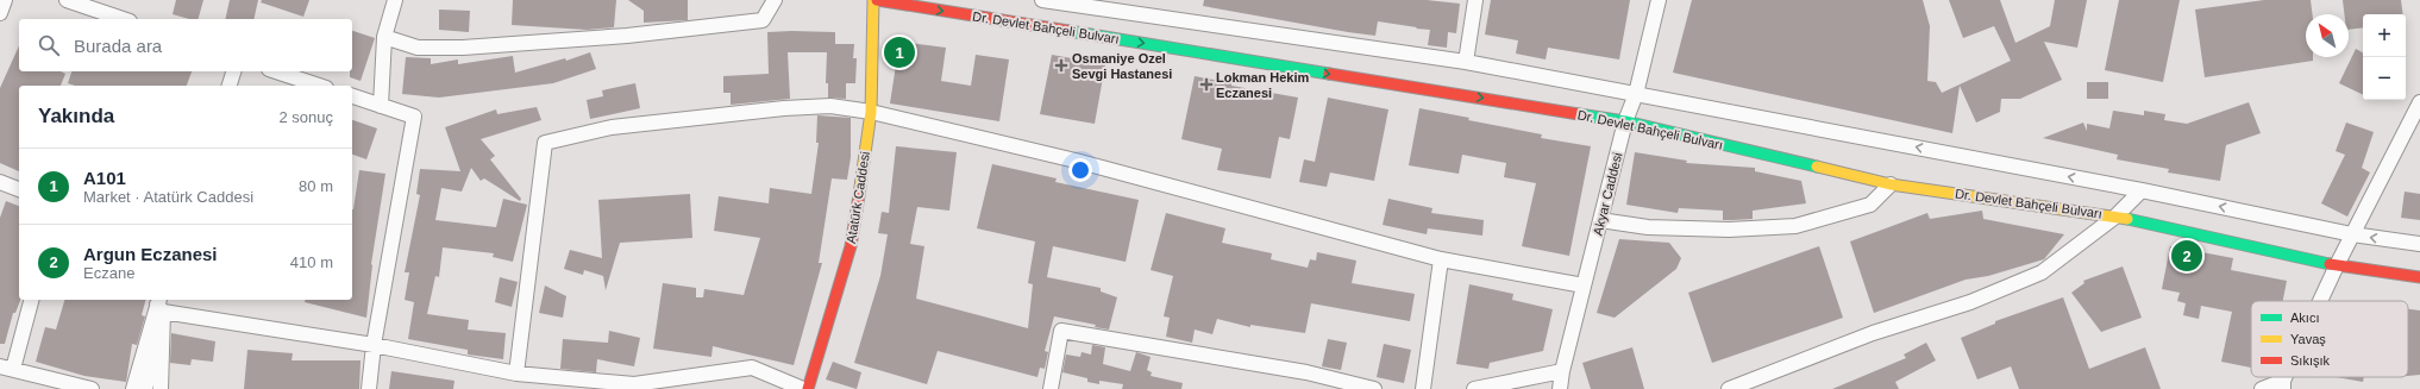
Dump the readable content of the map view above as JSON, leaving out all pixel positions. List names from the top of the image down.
{
  "streets": {
    "street": ["Dr. Devlet Bahçeli Bulvarı", "Akyar Caddesi", "Atatürk Caddesi"]
  },
  "crossings": [
    ["Dr. Devlet Bahçeli Bulvarı", "Akyar Caddesi"]
  ],
  "places": {
    "health": ["Osmaniye Ozel Sevgi Hastanesi", "Lokman Hekim Eczanesi"]
  },
  "legend": ["Akıcı", "Yavaş", "Sıkışık"],
  "north": "top left",
  "page": {
    "map_buttons": ["+", "−"],
    "search": "Burada ara",
    "pins": ["1", "2"],
    "heading": ["Yakında", "2 sonuç"],
    "list": [
      {
        "mark": "1",
        "name": "A101",
        "note": "Market · Atatürk Caddesi",
        "value": "80 m"
      },
      {
        "mark": "2",
        "name": "Argun Eczanesi",
        "note": "Eczane",
        "value": "410 m"
      }
    ]
  }
}
